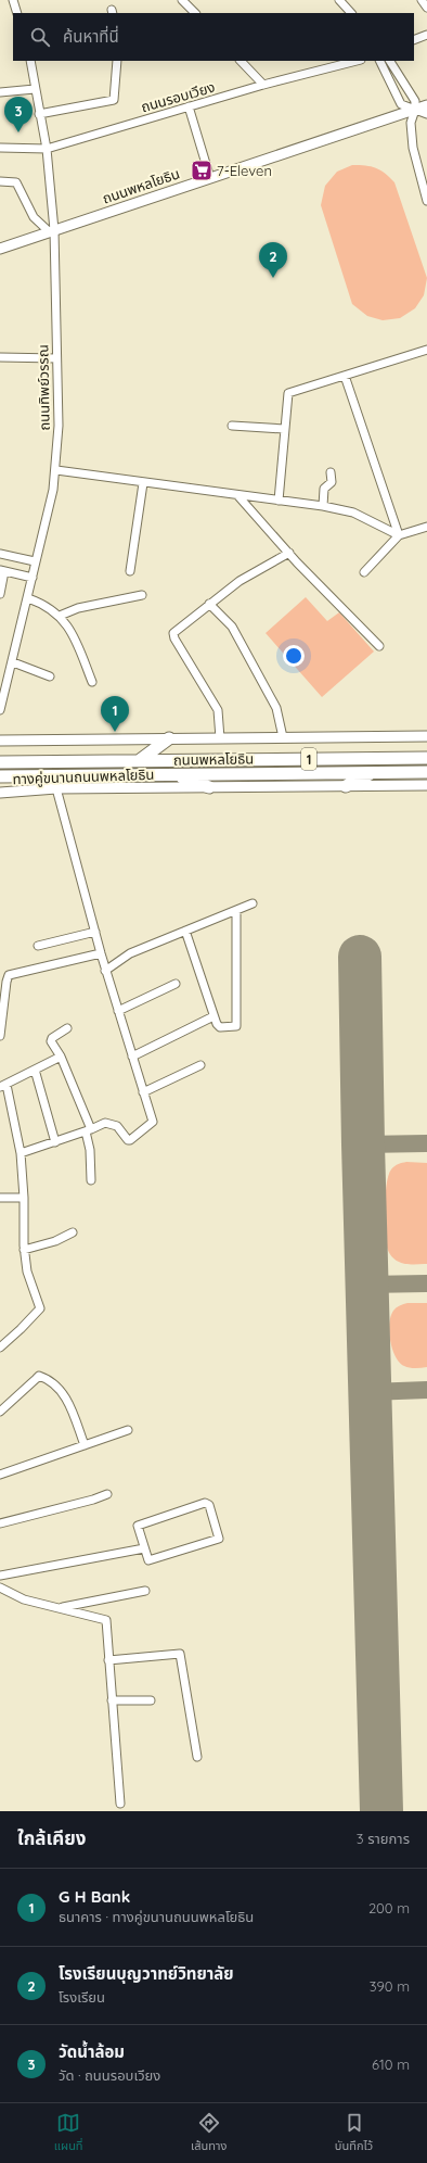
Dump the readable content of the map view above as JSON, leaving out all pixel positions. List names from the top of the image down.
{
  "streets": {
    "highway": ["ถนนพหลโยธิน", "1"],
    "main road": ["ทางคู่ขนานถนนพหลโยธิน"],
    "street": ["ถนนรอบเวียง", "ถนนทิพย์วรรณ"]
  },
  "crossings": [
    ["ถนนรอบเวียง", "ถนนทิพย์วรรณ"],
    ["ถนนพหลโยธิน", "ถนนทิพย์วรรณ"]
  ],
  "places": {
    "supermarket": ["7-Eleven"]
  },
  "page": {
    "search": "ค้นหาที่นี่",
    "pins": ["3", "2", "1"],
    "heading": ["ใกล้เคียง", "3 รายการ"],
    "list": [
      {
        "mark": "1",
        "name": "G H Bank",
        "note": "ธนาคาร · ทางคู่ขนานถนนพหลโยธิน",
        "value": "200 m"
      },
      {
        "mark": "2",
        "name": "โรงเรียนบุญวาทย์วิทยาลัย",
        "note": "โรงเรียน",
        "value": "390 m"
      },
      {
        "mark": "3",
        "name": "วัดน้ำล้อม",
        "note": "วัด · ถนนรอบเวียง",
        "value": "610 m"
      }
    ],
    "nav": ["แผนที่", "เส้นทาง", "บันทึกไว้"]
  }
}
